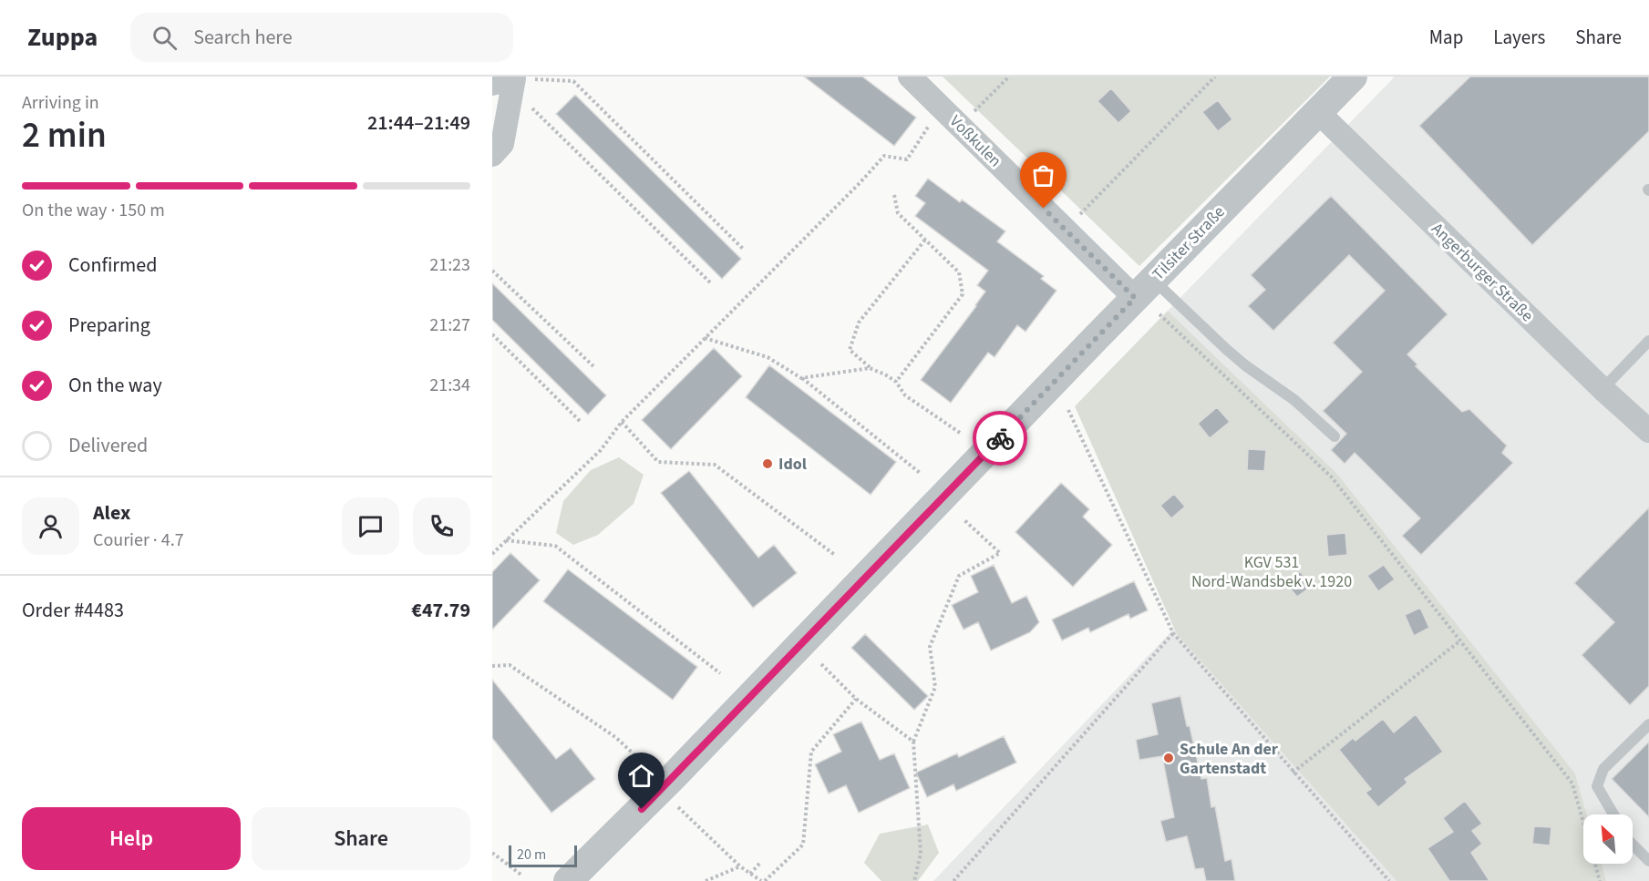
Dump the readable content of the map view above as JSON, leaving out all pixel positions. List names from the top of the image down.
{
  "streets": {
    "street": ["Voßkulen", "Tilsiter Straße", "Angerburger Straße"]
  },
  "crossings": [
    ["Voßkulen", "Tilsiter Straße"],
    ["Tilsiter Straße", "Angerburger Straße"]
  ],
  "parks": ["KGV 531 Nord-Wandsbek v. 1920"],
  "places": ["Idol", "Schule An der Gartenstadt"],
  "scale_bar": "20 m",
  "north": "top left",
  "page": {
    "header": "Zuppa",
    "search": "Search here",
    "nav": ["Map", "Layers", "Share"],
    "heading": ["2 min", "Arriving in", "21:44–21:49"],
    "panel": [
      "Alex",
      "Courier · 4.7",
      "Order #4483",
      "€47.79"
    ],
    "bar": "On the way · 150 m",
    "list": [
      ["Confirmed", "21:23"],
      ["Preparing", "21:27"],
      ["On the way", "21:34"],
      "Delivered"
    ],
    "buttons": ["Help", "Share"],
    "scale": "20 m"
  }
}
